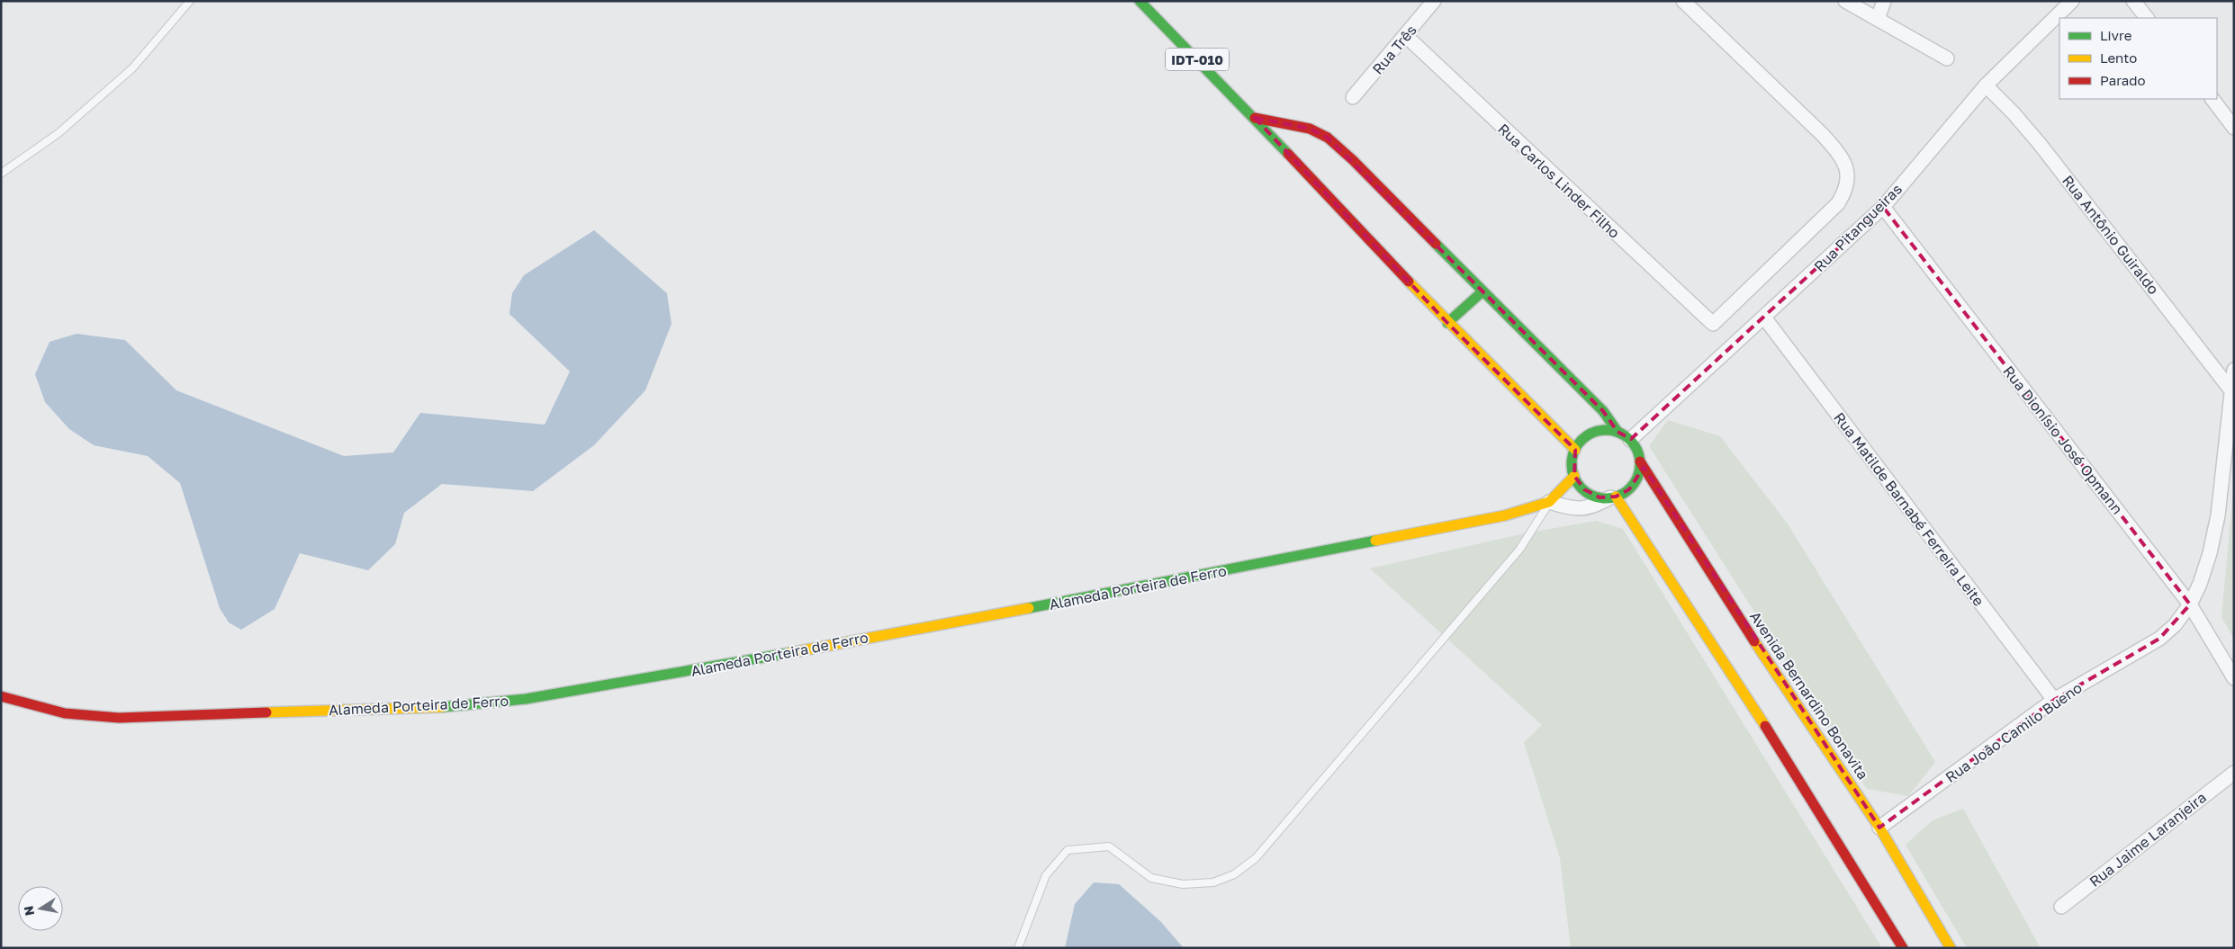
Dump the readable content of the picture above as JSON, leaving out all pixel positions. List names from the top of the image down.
{
  "streets": {
    "main road": ["IDT-010", "Alameda Porteira de Ferro", "Avenida Bernardino Bonavita"],
    "street": [
      "Rua Três",
      "Rua Carlos Linder Filho",
      "Rua Pitangueiras",
      "Rua Antônio Guiraldo",
      "Rua Dionísio José Opmann",
      "Rua Matilde Barnabé Ferreira Leite",
      "Rua João Camilo Bueno",
      "Rua Jaime Laranjeira"
    ]
  },
  "crossings": [
    ["Rua Três", "Rua Carlos Linder Filho"],
    ["Rua Pitangueiras", "Rua Antônio Guiraldo"],
    ["Rua Pitangueiras", "Rua Dionísio José Opmann"],
    ["Rua Pitangueiras", "Rua Matilde Barnabé Ferreira Leite"],
    ["Rua Pitangueiras", "Alameda Porteira de Ferro"],
    ["Rua Pitangueiras", "Avenida Bernardino Bonavita"],
    ["Rua Antônio Guiraldo", "Rua João Camilo Bueno"],
    ["Rua Dionísio José Opmann", "Rua João Camilo Bueno"],
    ["Rua Matilde Barnabé Ferreira Leite", "Rua João Camilo Bueno"],
    ["Alameda Porteira de Ferro", "Avenida Bernardino Bonavita"],
    ["Avenida Bernardino Bonavita", "Rua João Camilo Bueno"]
  ],
  "legend": ["Livre", "Lento", "Parado"],
  "north": "left"
}
